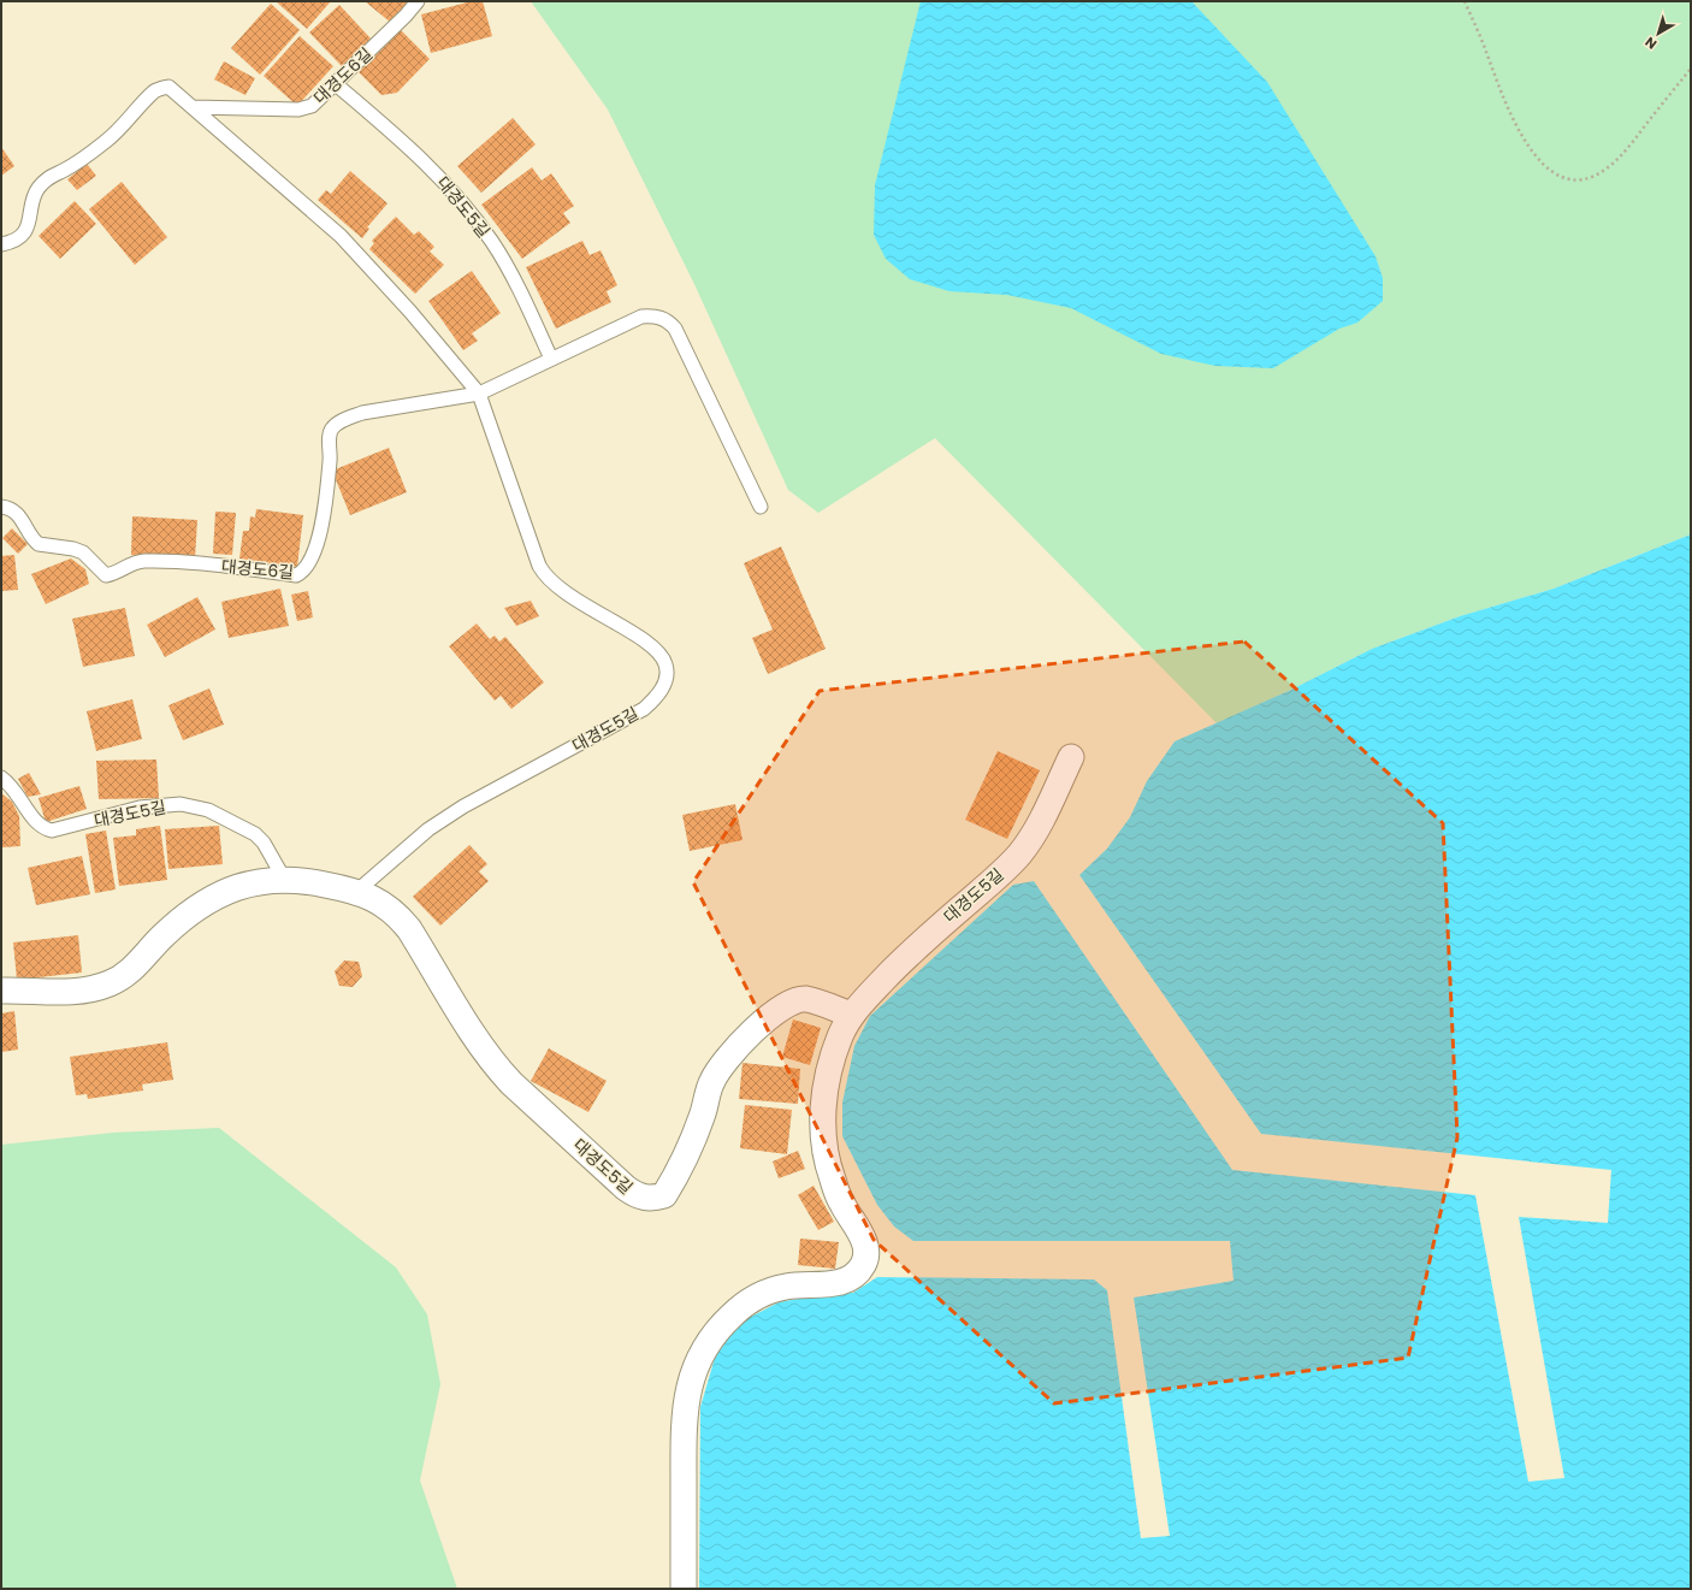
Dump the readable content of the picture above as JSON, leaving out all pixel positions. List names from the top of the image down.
{
  "streets": {
    "street": ["대경도5길"],
    "lane": ["대경도6길"]
  },
  "crossings": [
    ["대경도6길", "대경도5길"]
  ],
  "north": "bottom left"
}
